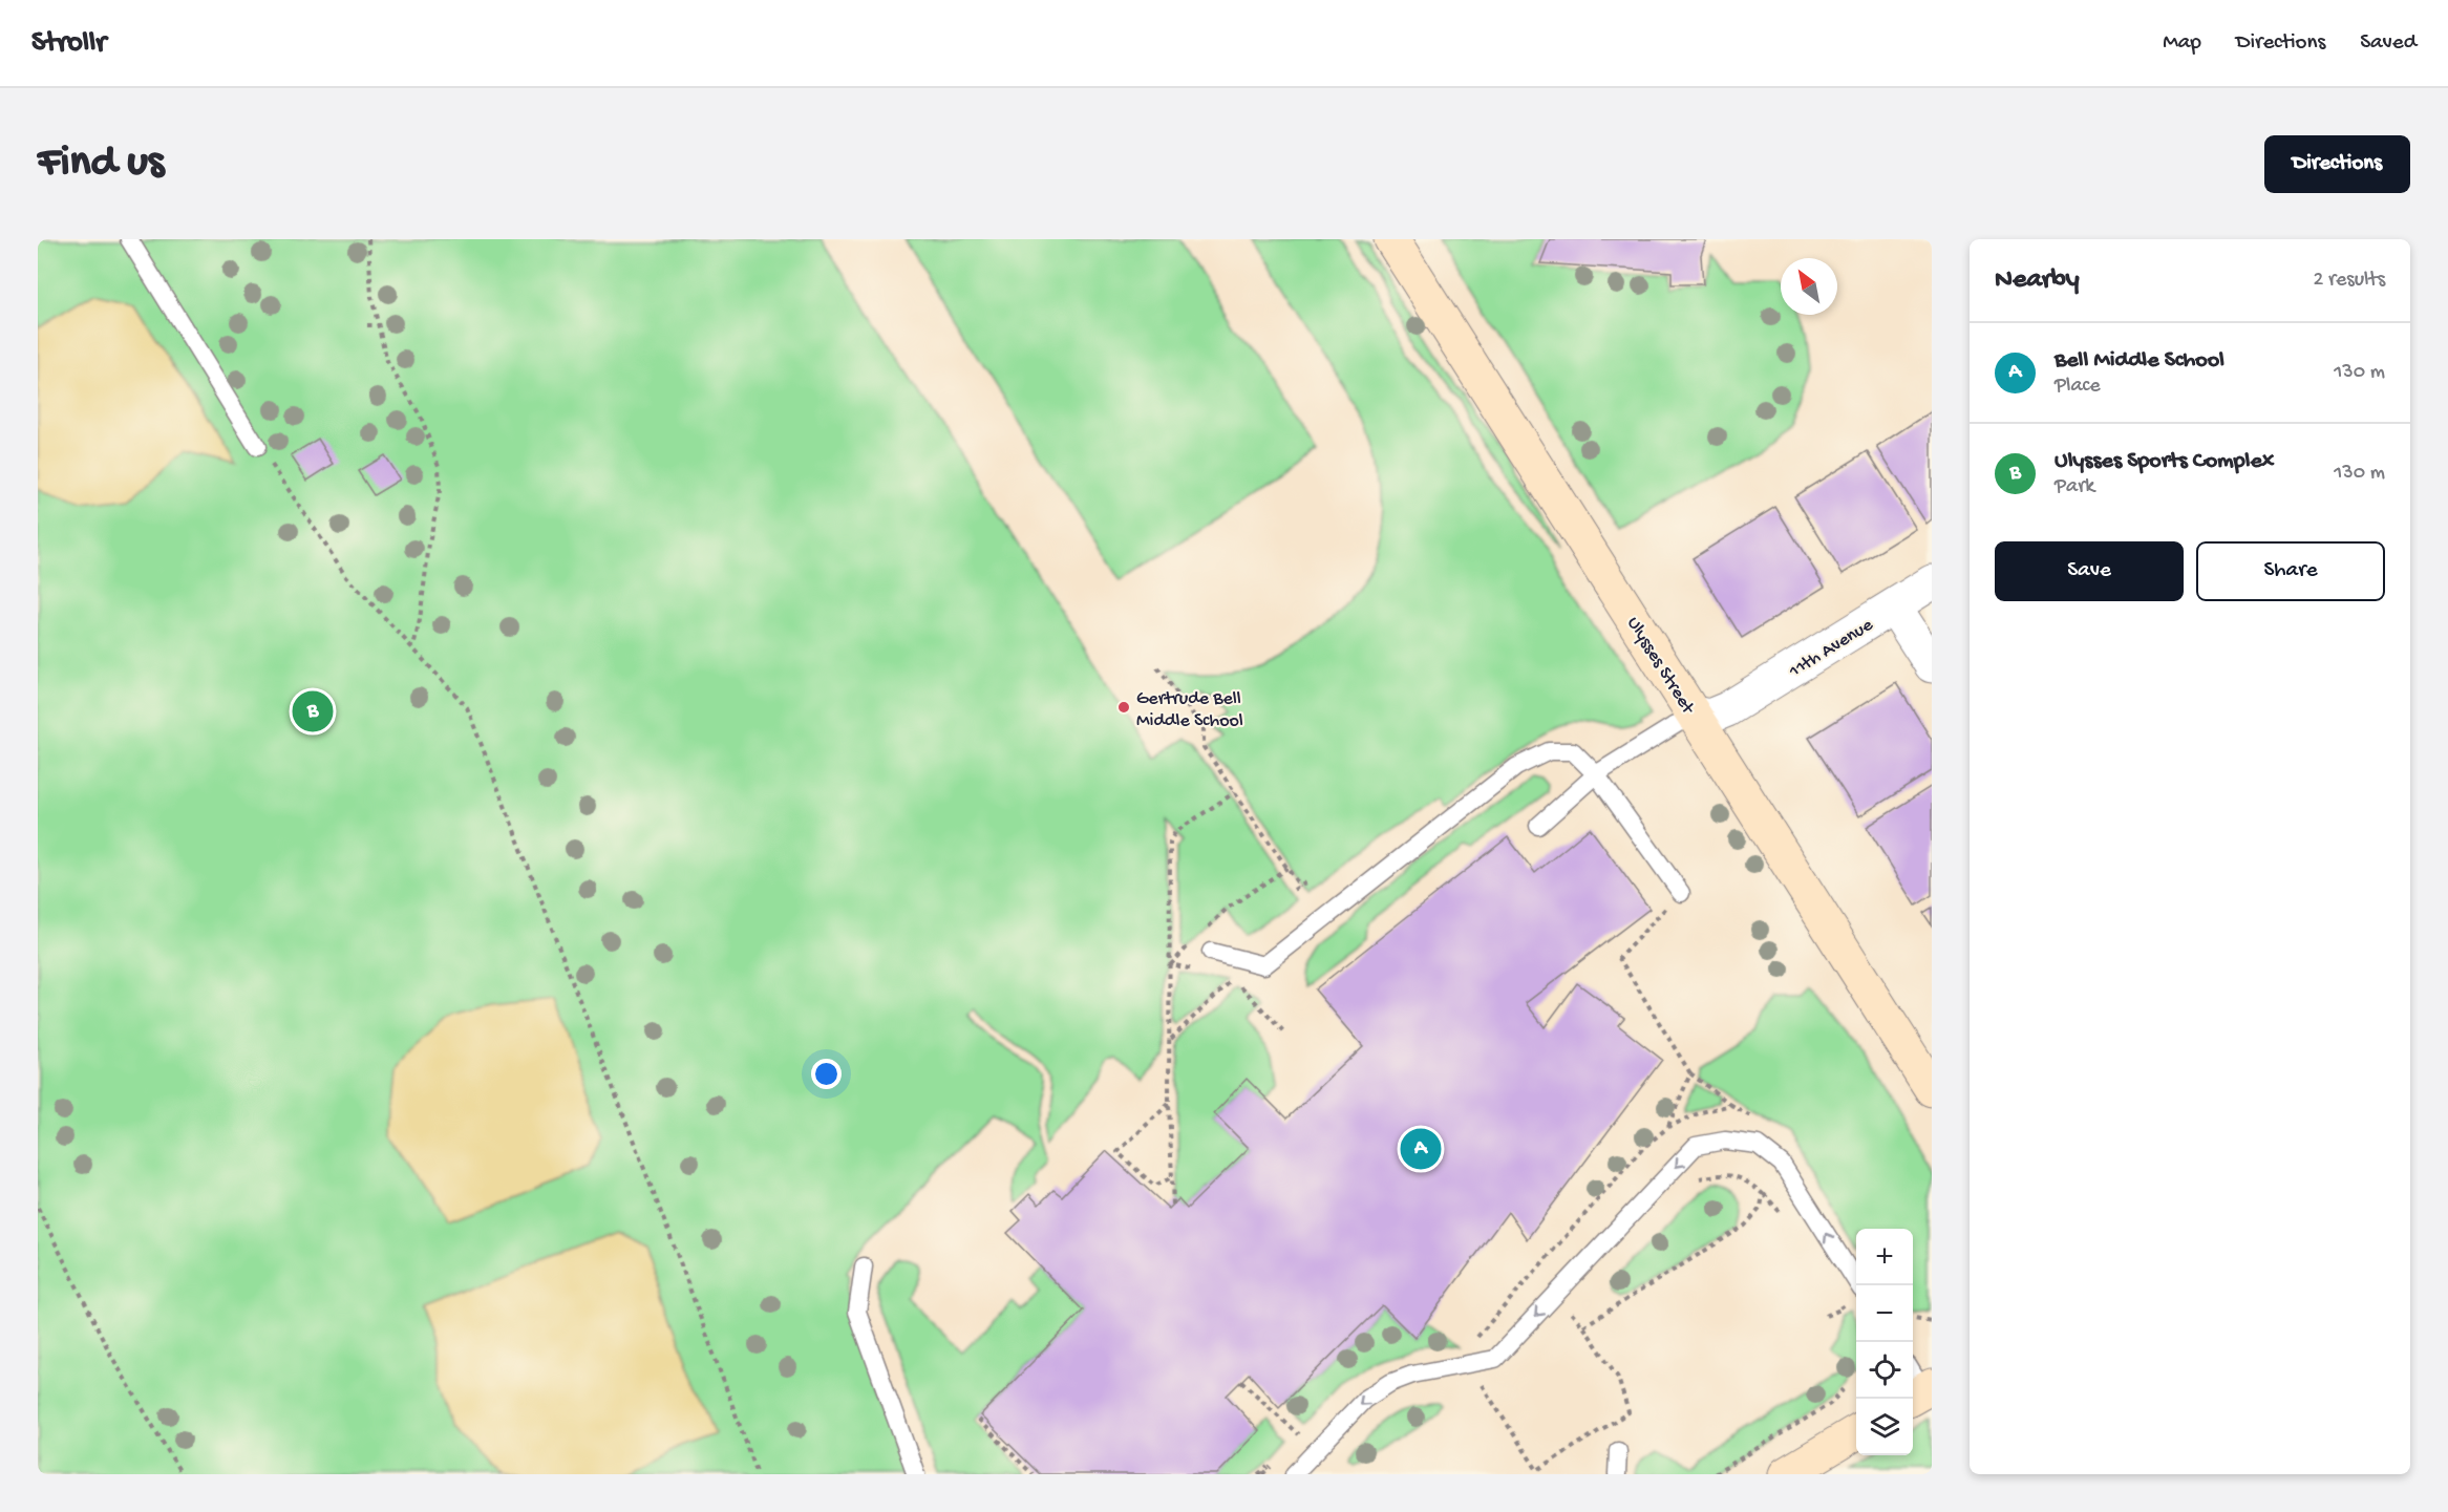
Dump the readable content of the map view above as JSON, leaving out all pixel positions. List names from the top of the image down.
{
  "streets": {
    "street": ["11th Avenue", "Ulysses Street"]
  },
  "crossings": [
    ["11th Avenue", "Ulysses Street"]
  ],
  "places": ["Gertrude Bell Middle School"],
  "north": "top left",
  "page": {
    "header": "Strollr",
    "nav": ["Map", "Directions", "Saved"],
    "buttons": [
      "Directions",
      ["Save", "Share"]
    ],
    "title": "Find us",
    "heading": ["Nearby", "2 results"],
    "list": [
      {
        "mark": "A",
        "name": "Bell Middle School",
        "note": "Place",
        "value": "130 m"
      },
      {
        "mark": "B",
        "name": "Ulysses Sports Complex",
        "note": "Park",
        "value": "130 m"
      }
    ],
    "pins": ["B", "A"],
    "map_buttons": ["+", "−"]
  }
}
